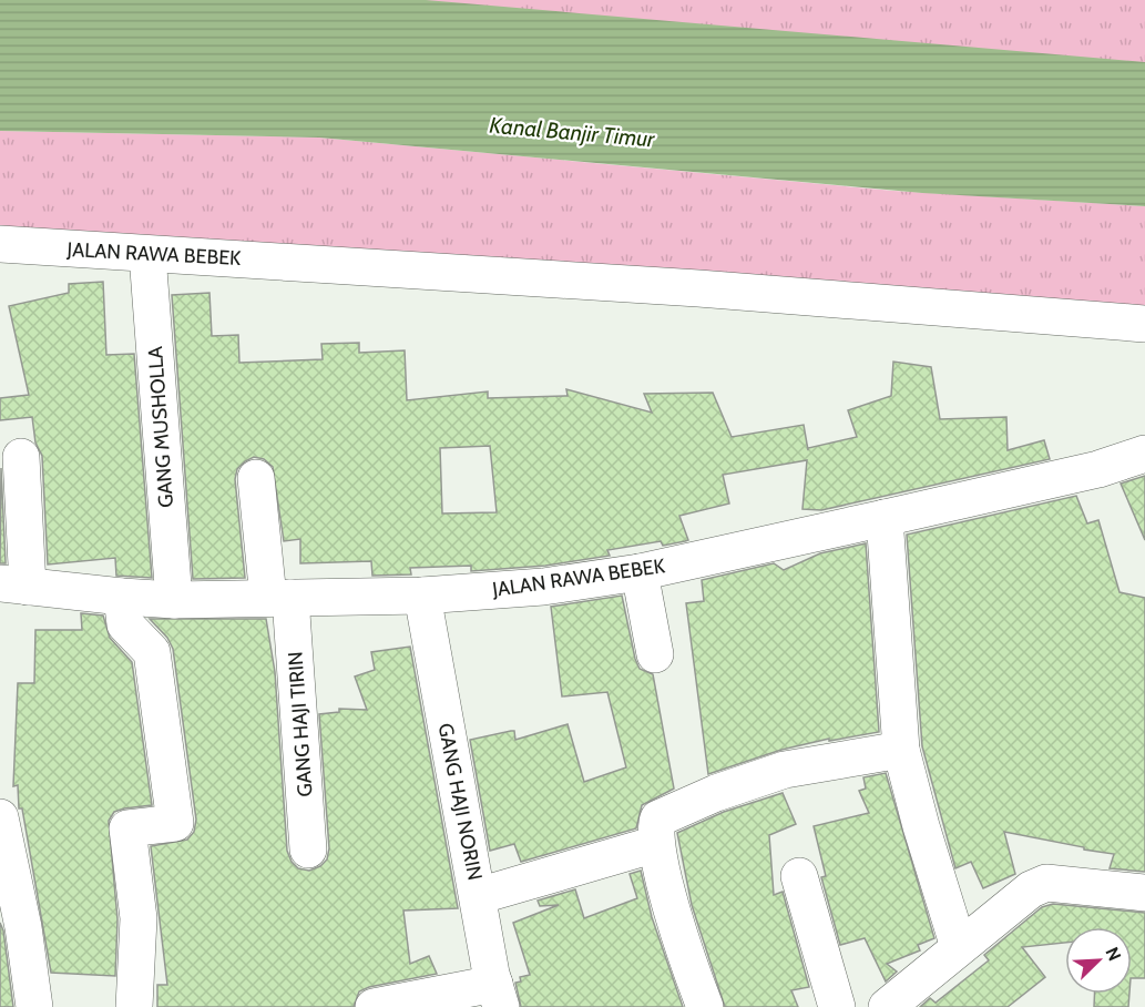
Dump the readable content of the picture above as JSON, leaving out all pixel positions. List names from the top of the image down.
{
  "streets": {
    "street": [
      "JALAN RAWA BEBEK",
      "GANG MUSHOLLA",
      "GANG HAJI TIRIN",
      "GANG HAJI NORIN"
    ]
  },
  "crossings": [
    ["JALAN RAWA BEBEK", "GANG MUSHOLLA"],
    ["JALAN RAWA BEBEK", "GANG HAJI TIRIN"],
    ["JALAN RAWA BEBEK", "GANG HAJI NORIN"]
  ],
  "water": ["Kanal Banjir Timur"],
  "north": "top right"
}
